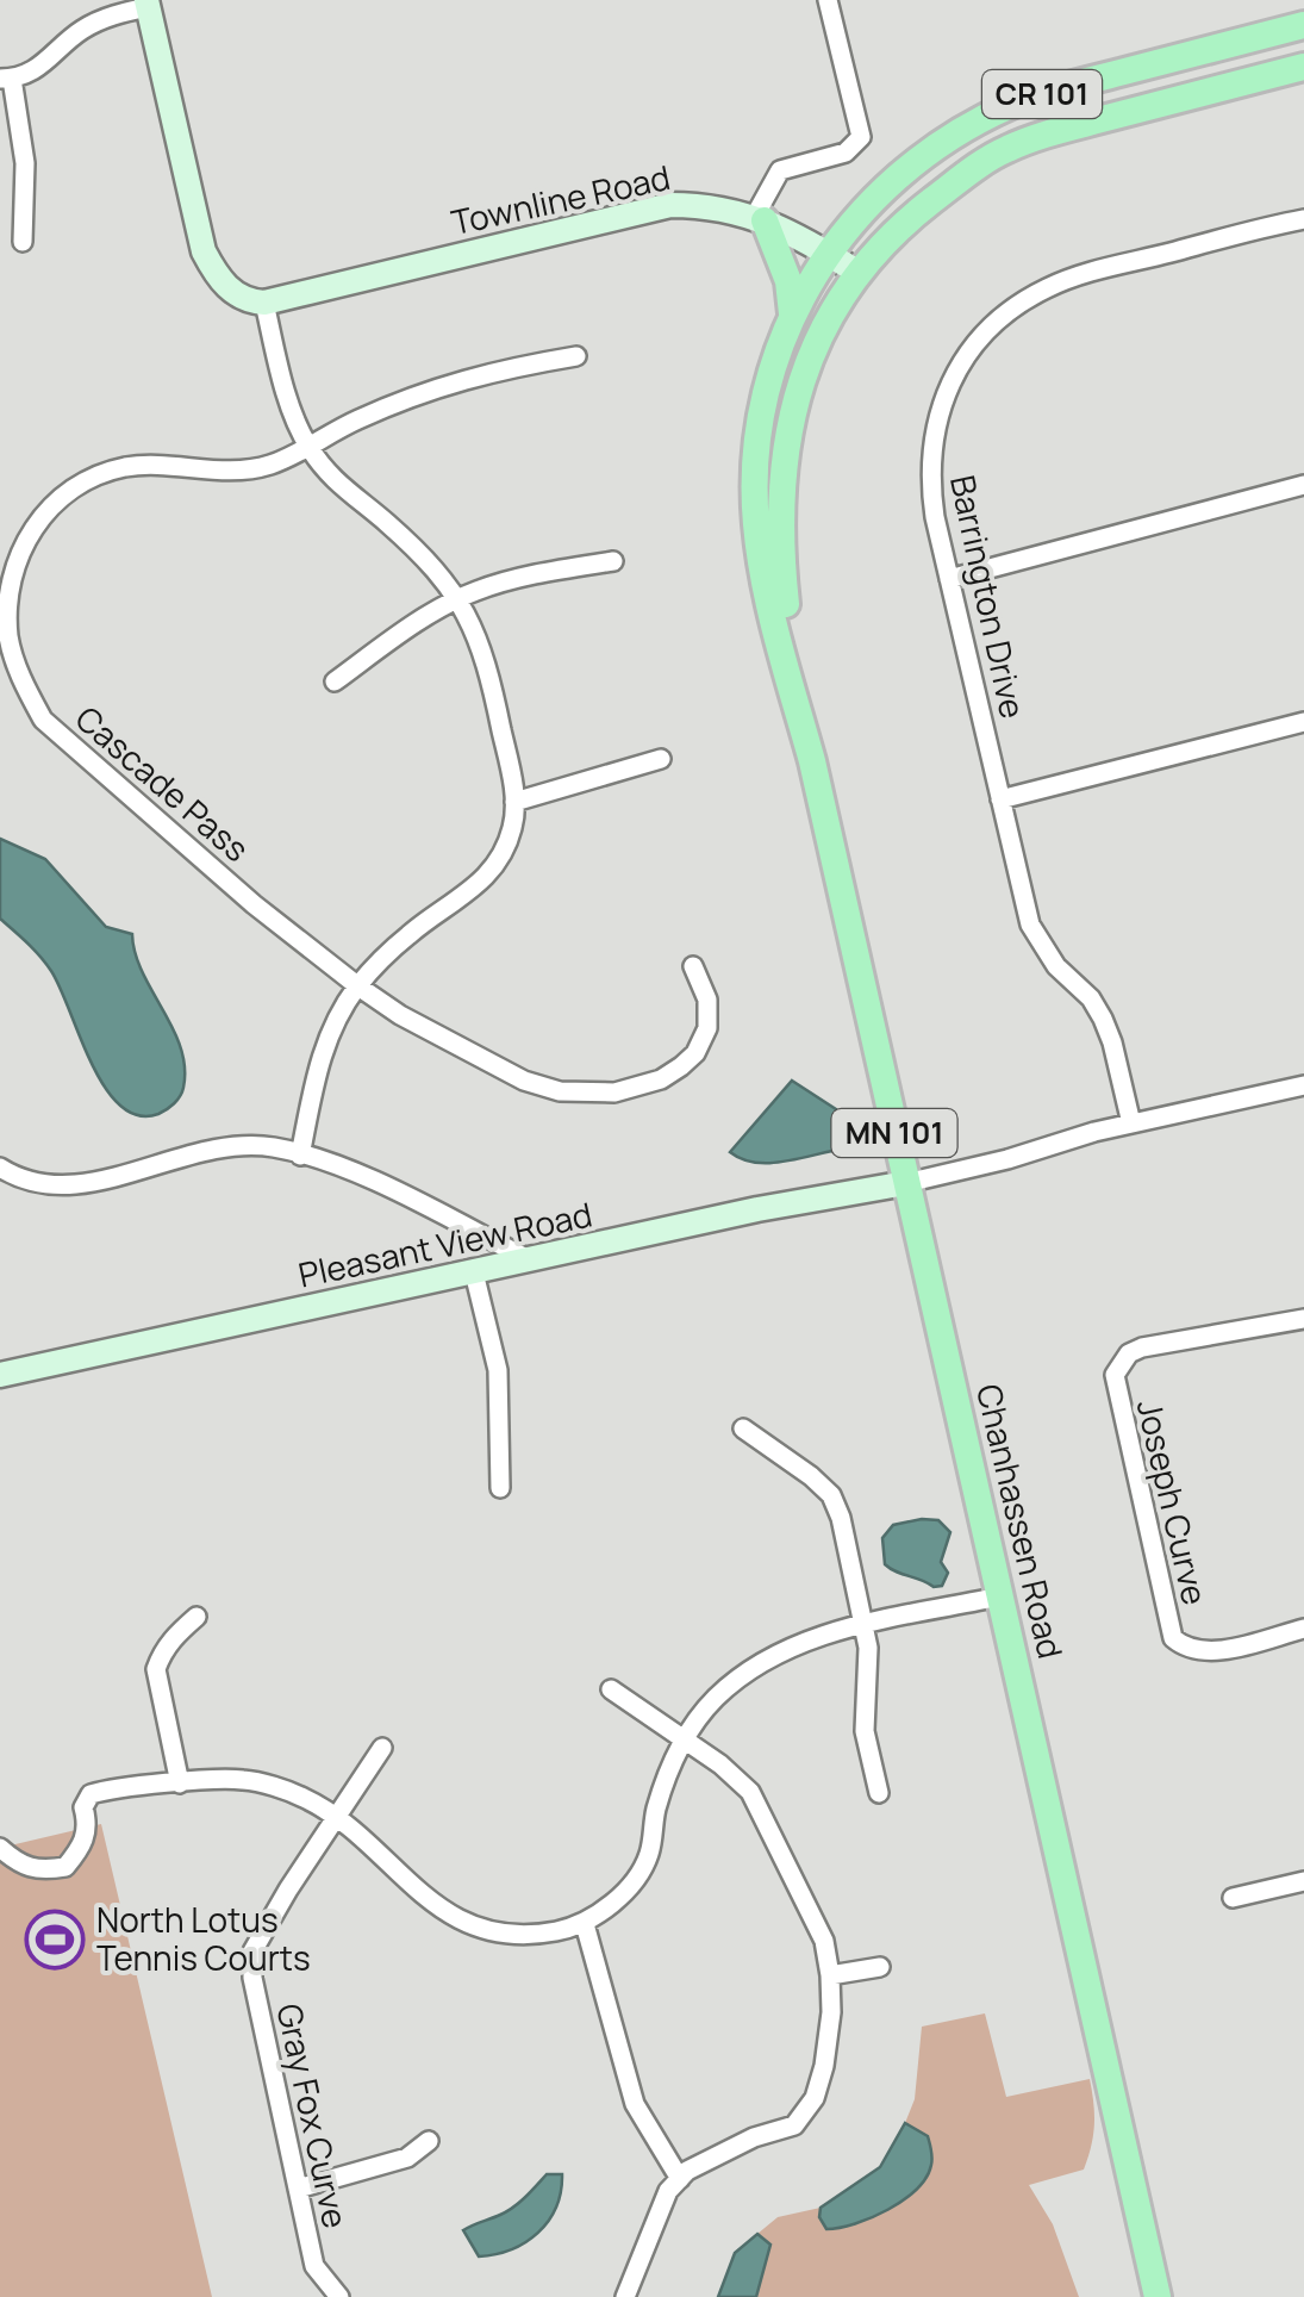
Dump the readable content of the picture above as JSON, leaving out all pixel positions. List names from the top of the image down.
{
  "streets": {
    "main road": ["CR 101", "MN 101", "Chanhassen Road"],
    "street": [
      "Townline Road",
      "Barrington Drive",
      "Cascade Pass",
      "Pleasant View Road",
      "Joseph Curve",
      "Gray Fox Curve"
    ]
  },
  "crossings": [
    ["CR 101", "Townline Road"],
    ["CR 101", "MN 101"],
    ["Townline Road", "MN 101"],
    ["MN 101", "Chanhassen Road"],
    ["Pleasant View Road", "Chanhassen Road"]
  ],
  "places": {
    "sports": ["North Lotus Tennis Courts"]
  }
}
